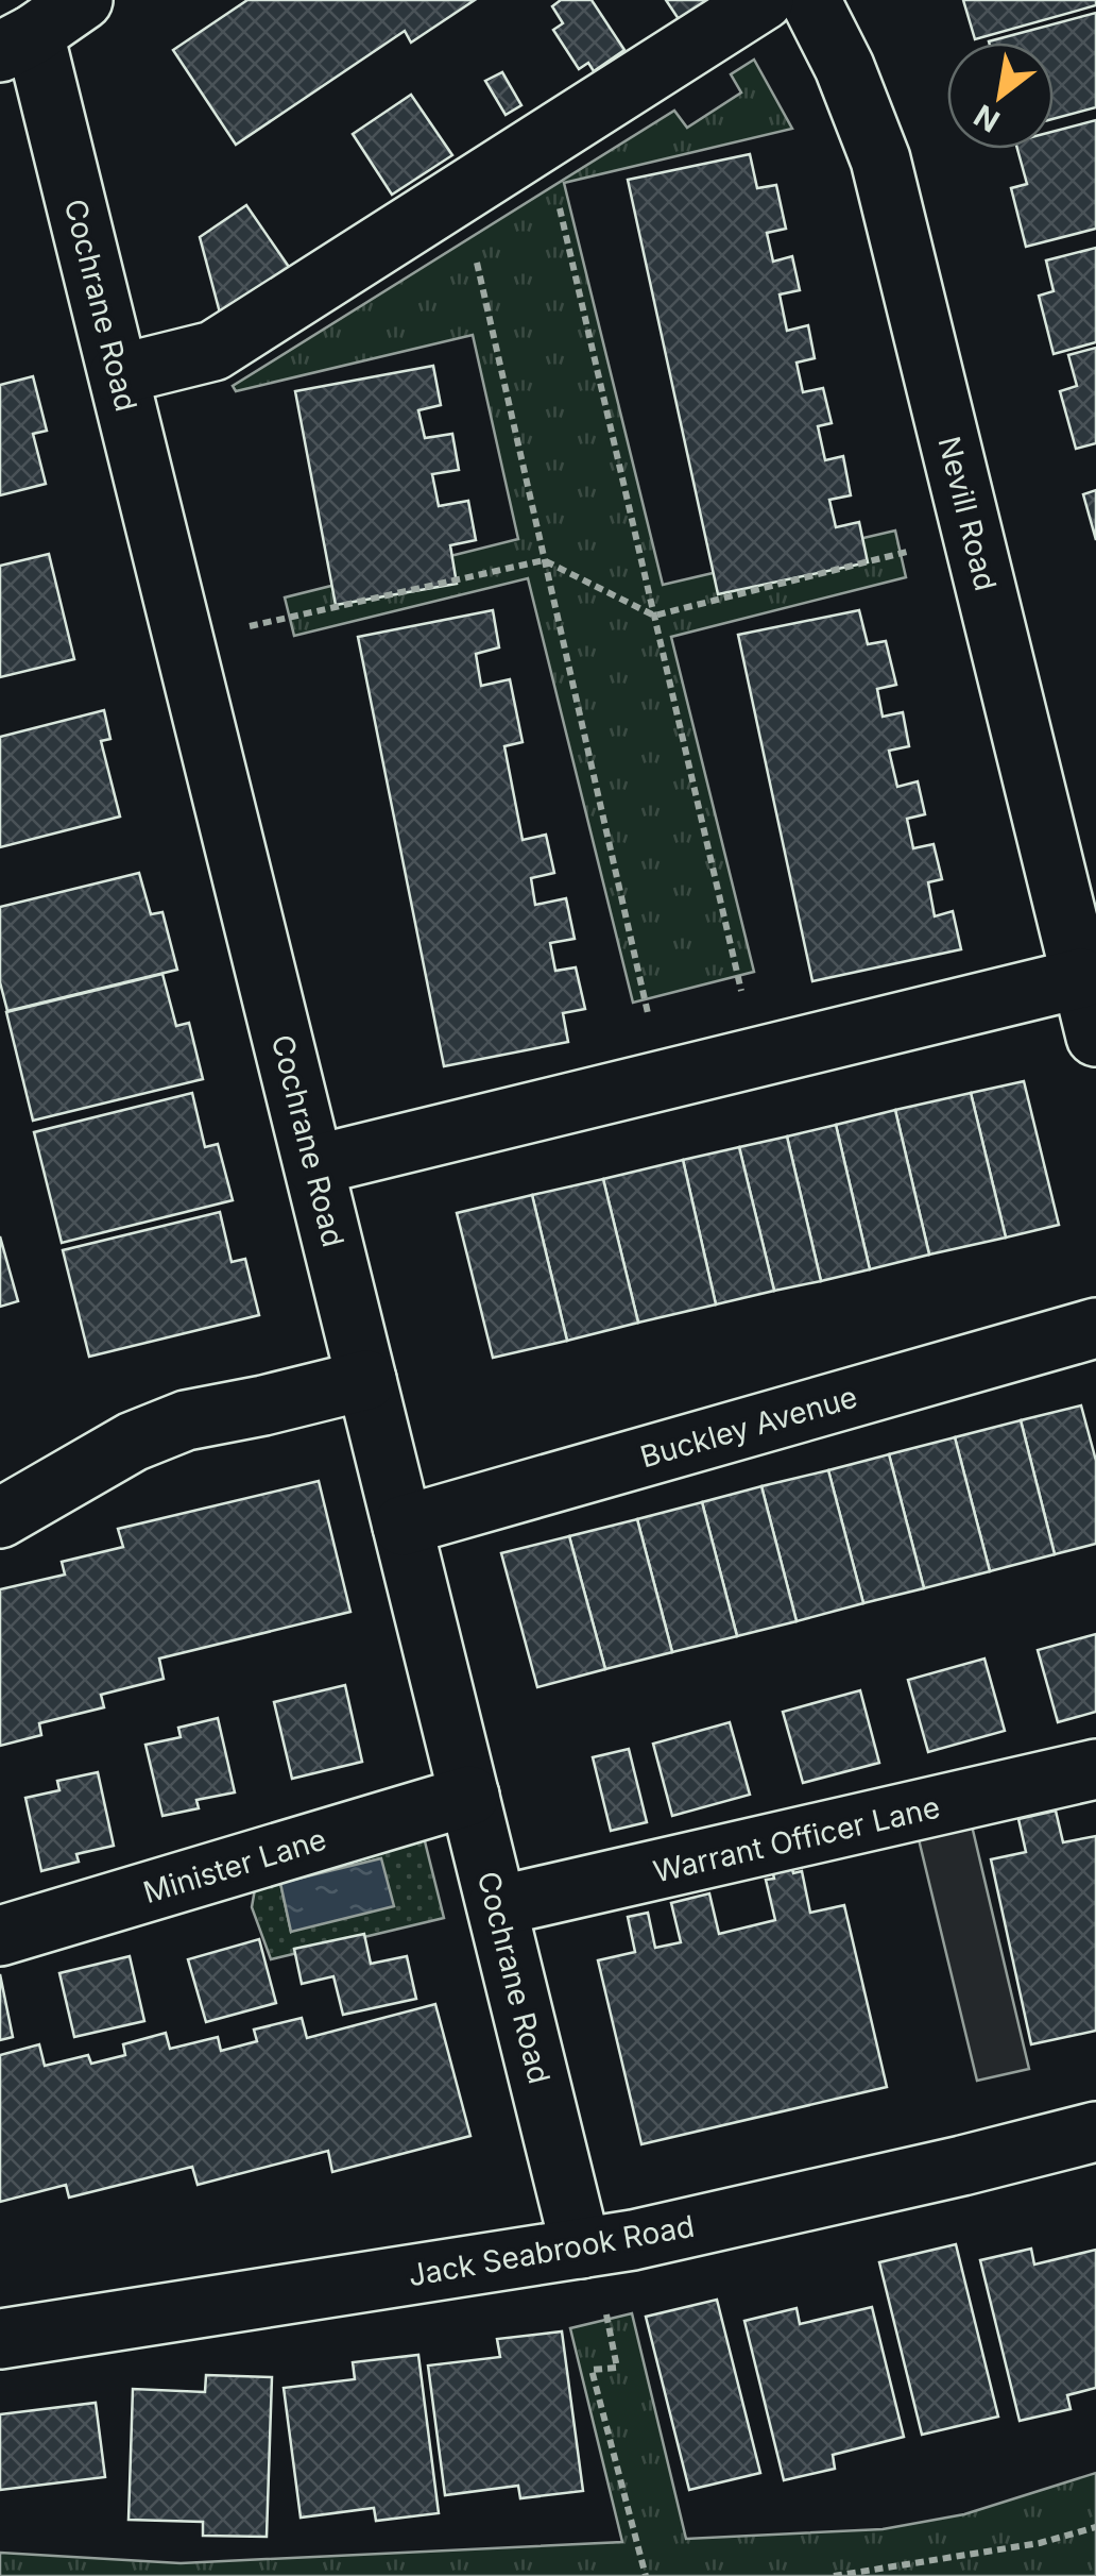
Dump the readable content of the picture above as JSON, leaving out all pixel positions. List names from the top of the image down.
{
  "streets": {
    "street": [
      "Cochrane Road",
      "Nevill Road",
      "Buckley Avenue",
      "Warrant Officer Lane",
      "Minister Lane",
      "Jack Seabrook Road"
    ]
  },
  "crossings": [
    ["Cochrane Road", "Buckley Avenue"],
    ["Cochrane Road", "Warrant Officer Lane"],
    ["Cochrane Road", "Minister Lane"],
    ["Cochrane Road", "Jack Seabrook Road"]
  ],
  "north": "bottom left"
}
